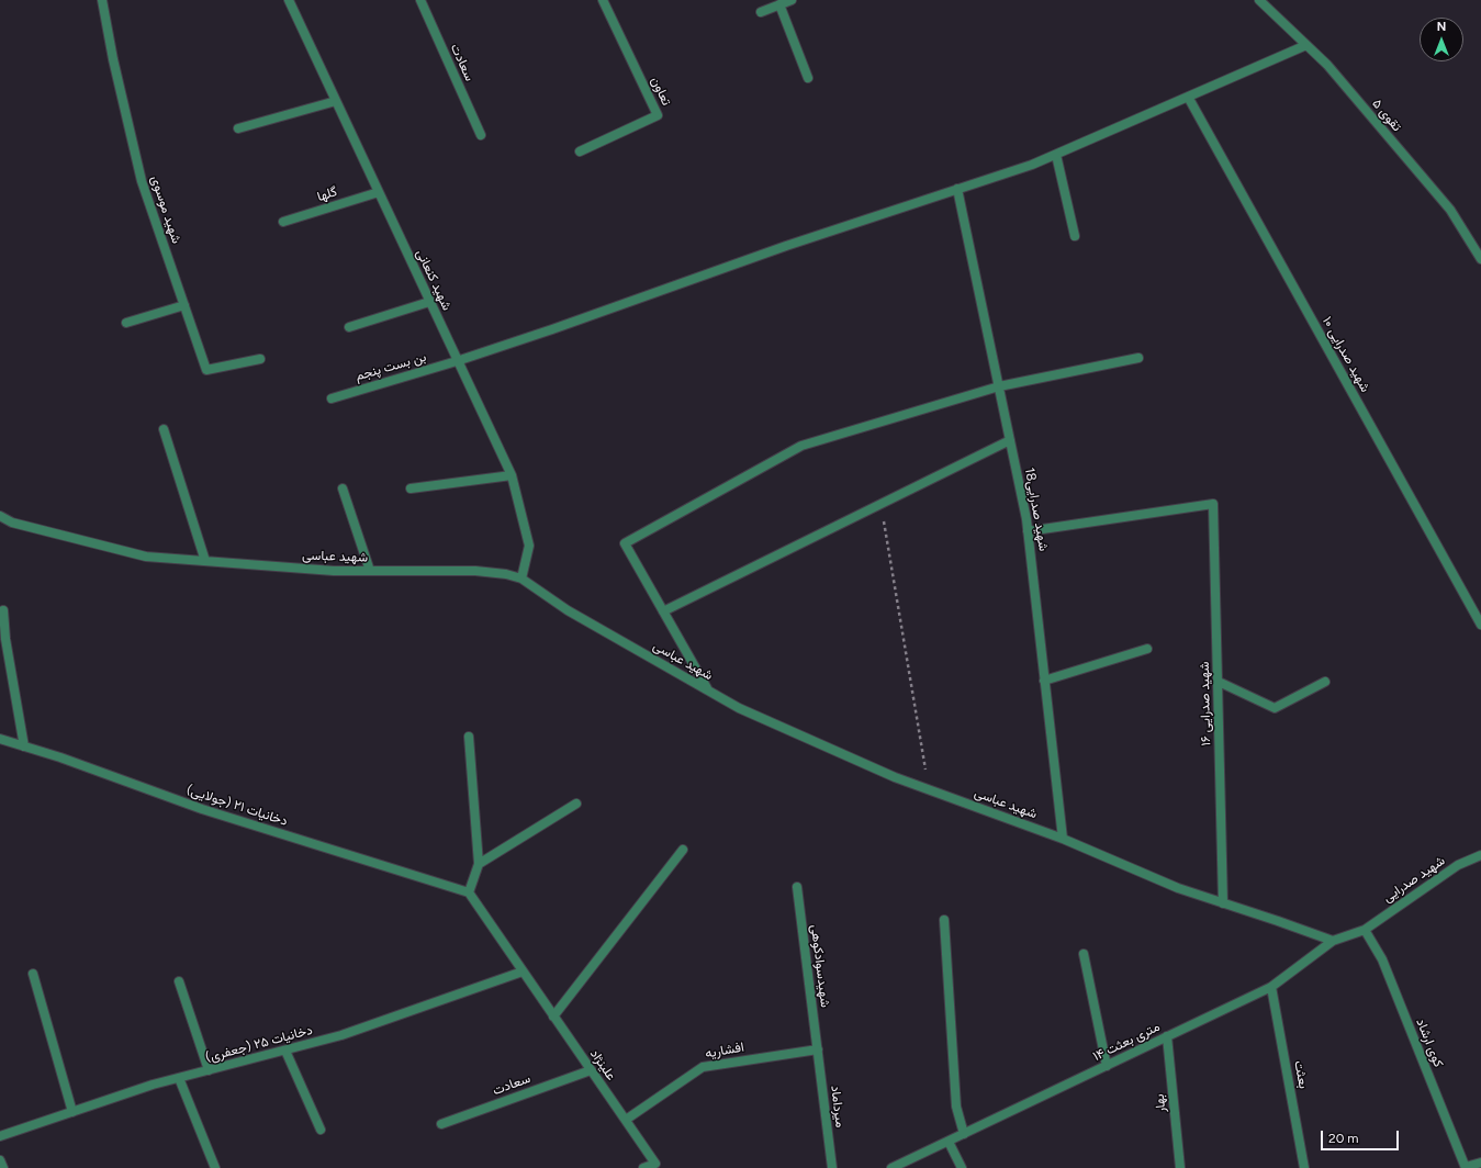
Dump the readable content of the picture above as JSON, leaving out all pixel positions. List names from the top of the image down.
{
  "streets": {
    "street": [
      "سعادت",
      "تعاون",
      "تقوی ۵",
      "گلها",
      "شهید موسوی",
      "شهید کنعانی",
      "شهید صدرایی ۱۰",
      "بن بست پنجم",
      "شهید صدرایی18",
      "شهید عباسی",
      "شهید صدرایی ۱۶",
      "دخانیات ۲۱ (جولایی)",
      "شهید صدرایی",
      "شهیدسوادکوهی",
      "۱۴ متری بعثت",
      "کوی ارشاد",
      "دخانیات ۲۵ (جعفری)",
      "افشاریه",
      "علینژاد",
      "بعثت",
      "بهار",
      "میرداماد"
    ]
  },
  "crossings": [
    ["سعادت", "علینژاد"],
    ["تقوی ۵", "بن بست پنجم"],
    ["گلها", "شهید کنعانی"],
    ["شهید کنعانی", "بن بست پنجم"],
    ["شهید کنعانی", "شهید عباسی"],
    ["شهید صدرایی ۱۰", "بن بست پنجم"],
    ["بن بست پنجم", "شهید صدرایی18"],
    ["شهید صدرایی18", "شهید عباسی"],
    ["شهید صدرایی18", "شهید صدرایی ۱۶"],
    ["شهید عباسی", "شهید صدرایی ۱۶"],
    ["شهید عباسی", "۱۴ متری بعثت"],
    ["دخانیات ۲۱ (جولایی)", "علینژاد"],
    ["شهید صدرایی", "۱۴ متری بعثت"],
    ["شهید صدرایی", "کوی ارشاد"],
    ["شهیدسوادکوهی", "افشاریه"],
    ["شهیدسوادکوهی", "میرداماد"],
    ["۱۴ متری بعثت", "کوی ارشاد"],
    ["۱۴ متری بعثت", "بعثت"],
    ["۱۴ متری بعثت", "بهار"],
    ["دخانیات ۲۵ (جعفری)", "علینژاد"],
    ["افشاریه", "علینژاد"],
    ["افشاریه", "میرداماد"]
  ],
  "scale_bar": "20 m",
  "north": "top"
}
